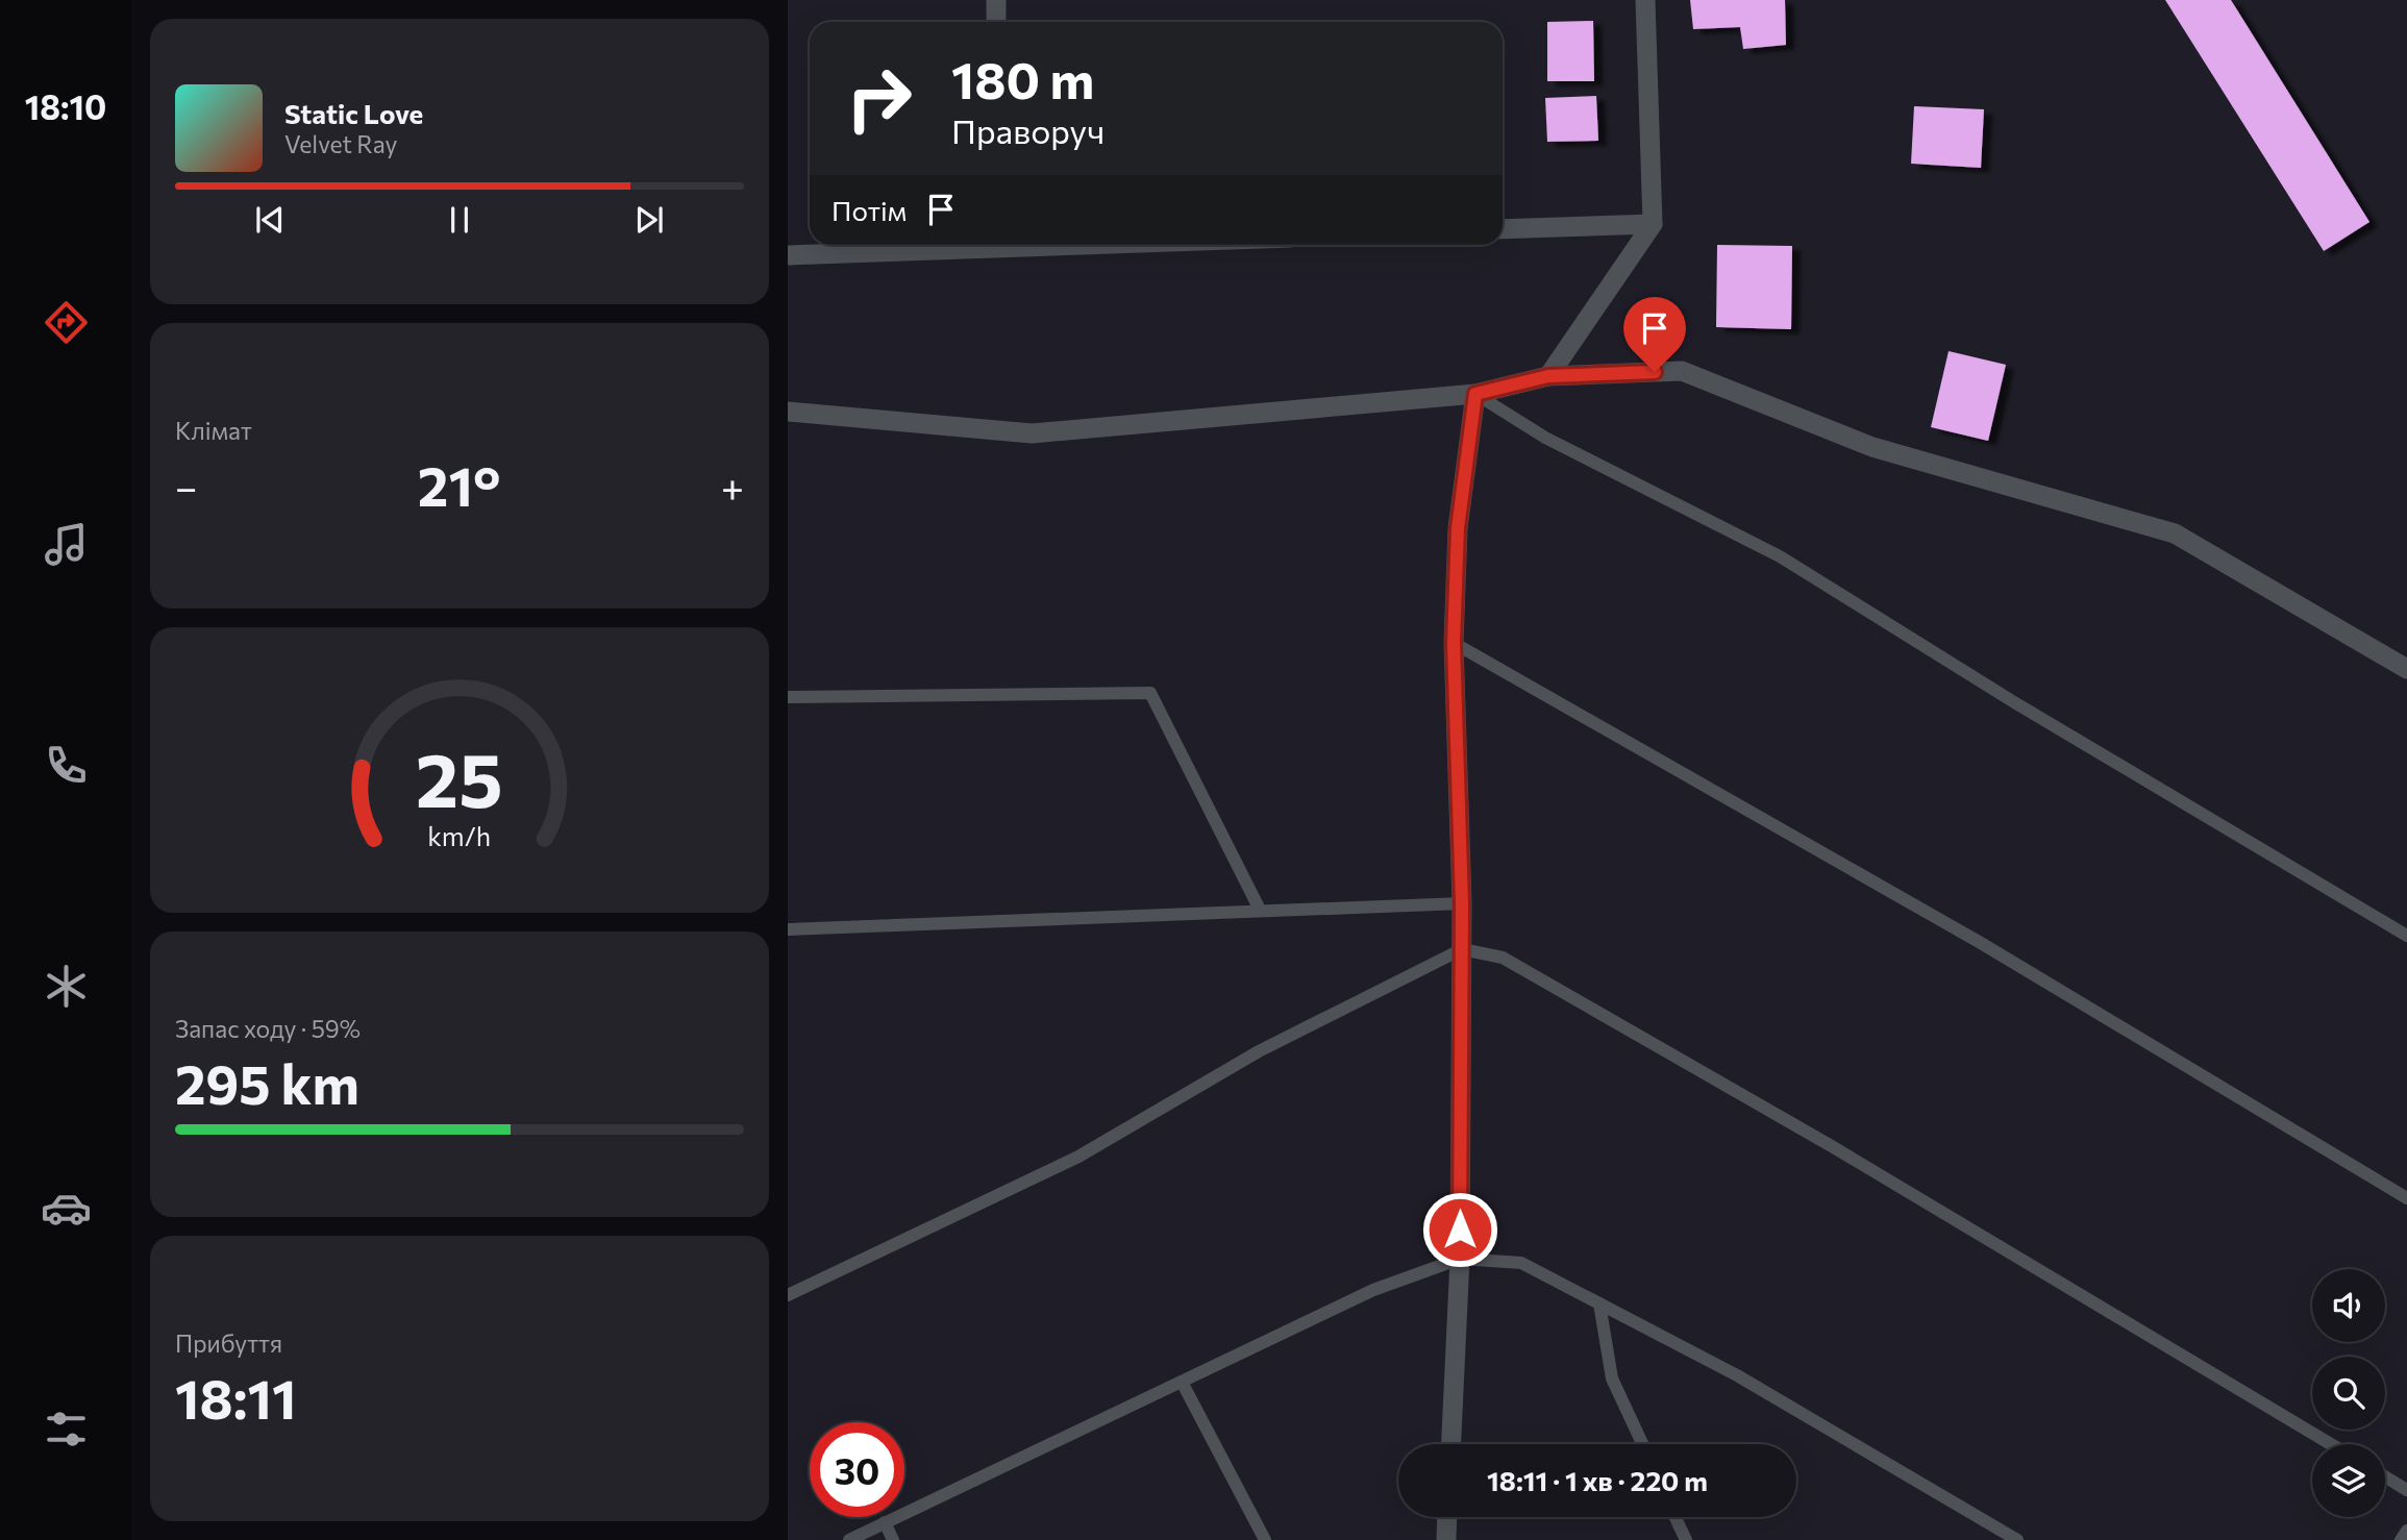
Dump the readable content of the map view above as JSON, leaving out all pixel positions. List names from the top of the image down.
{
  "page": {
    "tabs": "18:10",
    "turn": ["180 m", "Праворуч"],
    "song": ["Static Love", "Velvet Ray"],
    "then": "Потім",
    "tile": [
      "Клімат",
      ["Запас ходу · 59%", "295 km"],
      ["Прибуття", "18:11"]
    ],
    "heat": ["−", "21°", "+"],
    "limit": "30",
    "trip": "18:11 · 1 хв · 220 m",
    "gauge": ["25", "km/h"]
  }
}
